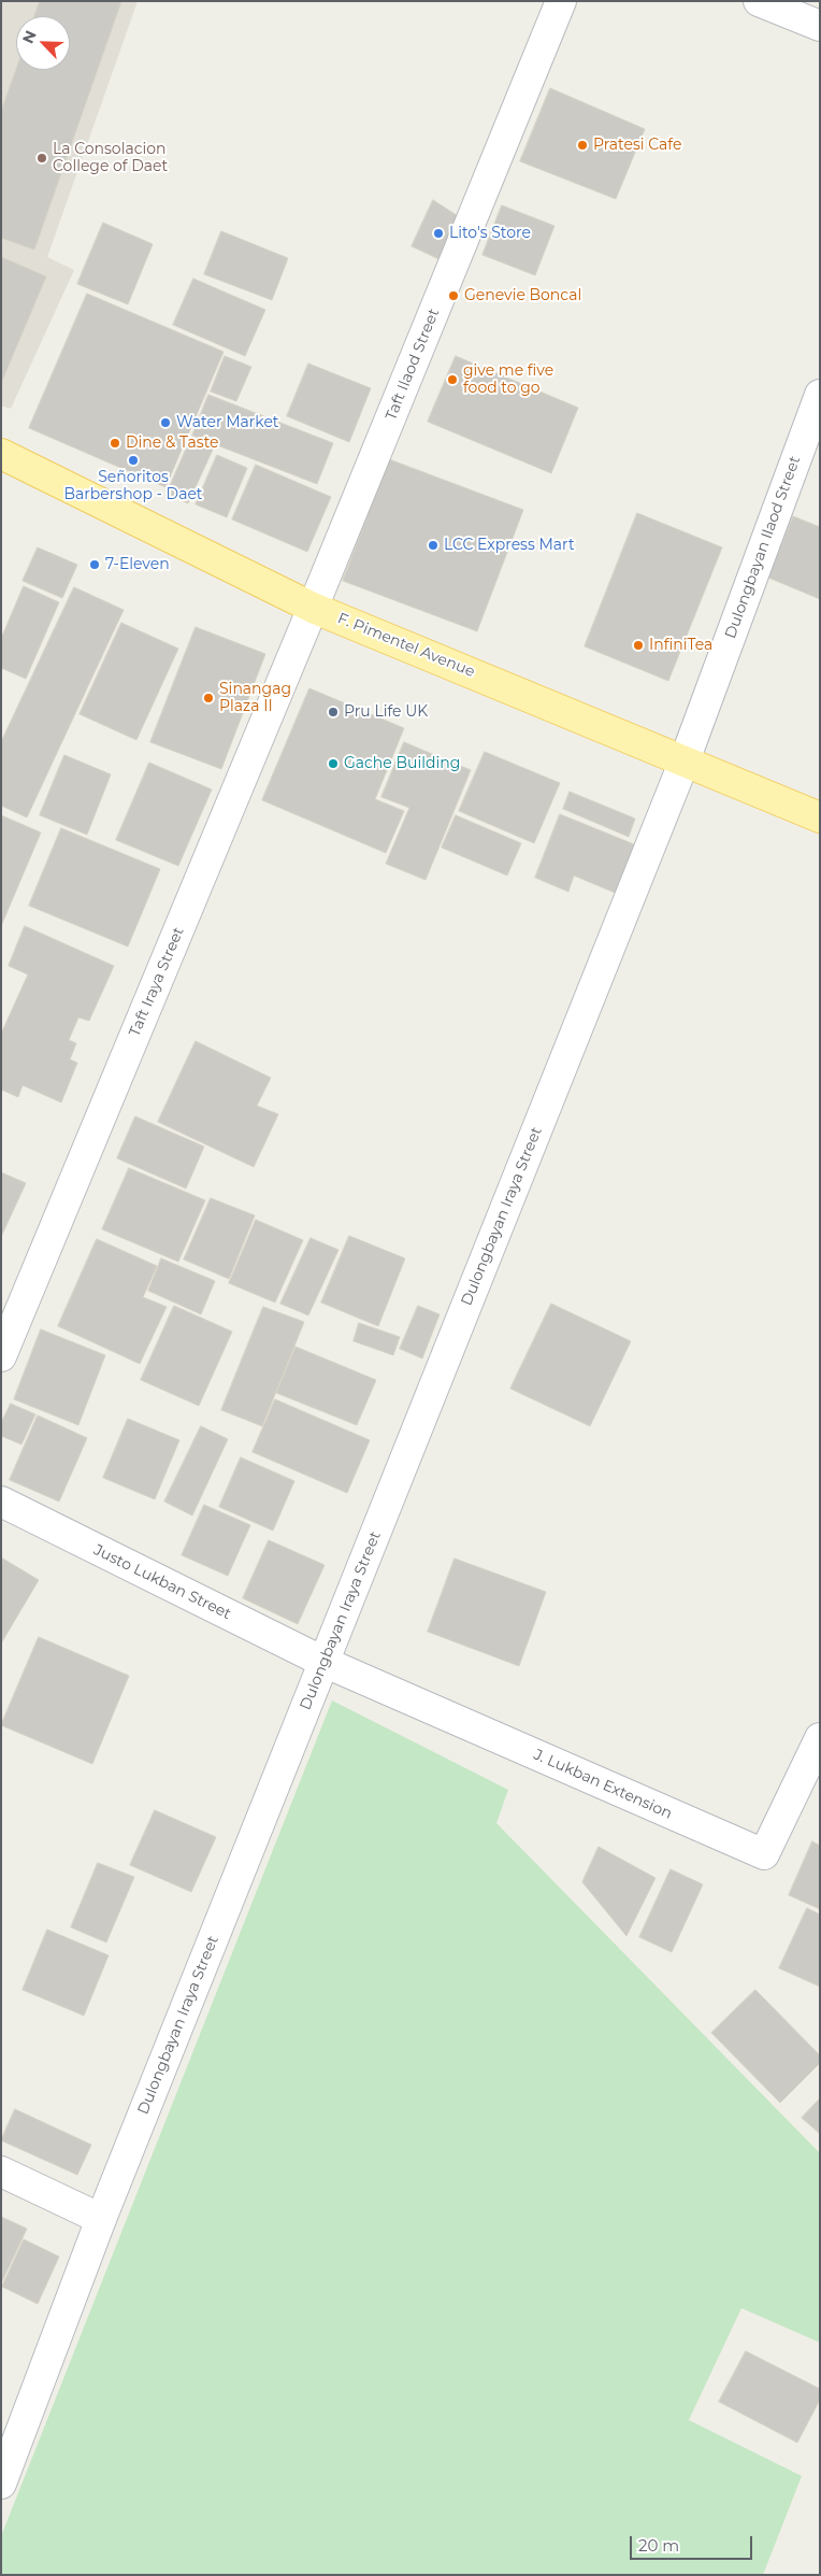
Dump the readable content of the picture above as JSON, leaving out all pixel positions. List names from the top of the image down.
{
  "streets": {
    "main road": ["F. Pimentel Avenue"],
    "street": [
      "Taft Ilaod Street",
      "Dulongbayan Ilaod Street",
      "Taft Iraya Street",
      "Dulongbayan Iraya Street",
      "Justo Lukban Street",
      "J. Lukban Extension"
    ]
  },
  "crossings": [
    ["Taft Ilaod Street", "F. Pimentel Avenue"],
    ["Taft Ilaod Street", "Taft Iraya Street"],
    ["Dulongbayan Ilaod Street", "F. Pimentel Avenue"],
    ["Dulongbayan Ilaod Street", "Dulongbayan Iraya Street"],
    ["F. Pimentel Avenue", "Taft Iraya Street"],
    ["F. Pimentel Avenue", "Dulongbayan Iraya Street"],
    ["Dulongbayan Iraya Street", "Justo Lukban Street"],
    ["Dulongbayan Iraya Street", "J. Lukban Extension"],
    ["Justo Lukban Street", "J. Lukban Extension"]
  ],
  "places": [
    "Pratesi Cafe",
    "La Consolacion College of Daet",
    "Lito's Store",
    "Genevie Boncal",
    "give me five food to go",
    "Water Market",
    "Dine & Taste",
    "Señoritos Barbershop - Daet",
    "LCC Express Mart",
    "7-Eleven",
    "InfiniTea",
    "Sinangag Plaza II",
    "Pru Life UK",
    "Gache Building"
  ],
  "scale_bar": "20 m",
  "north": "top left"
}
